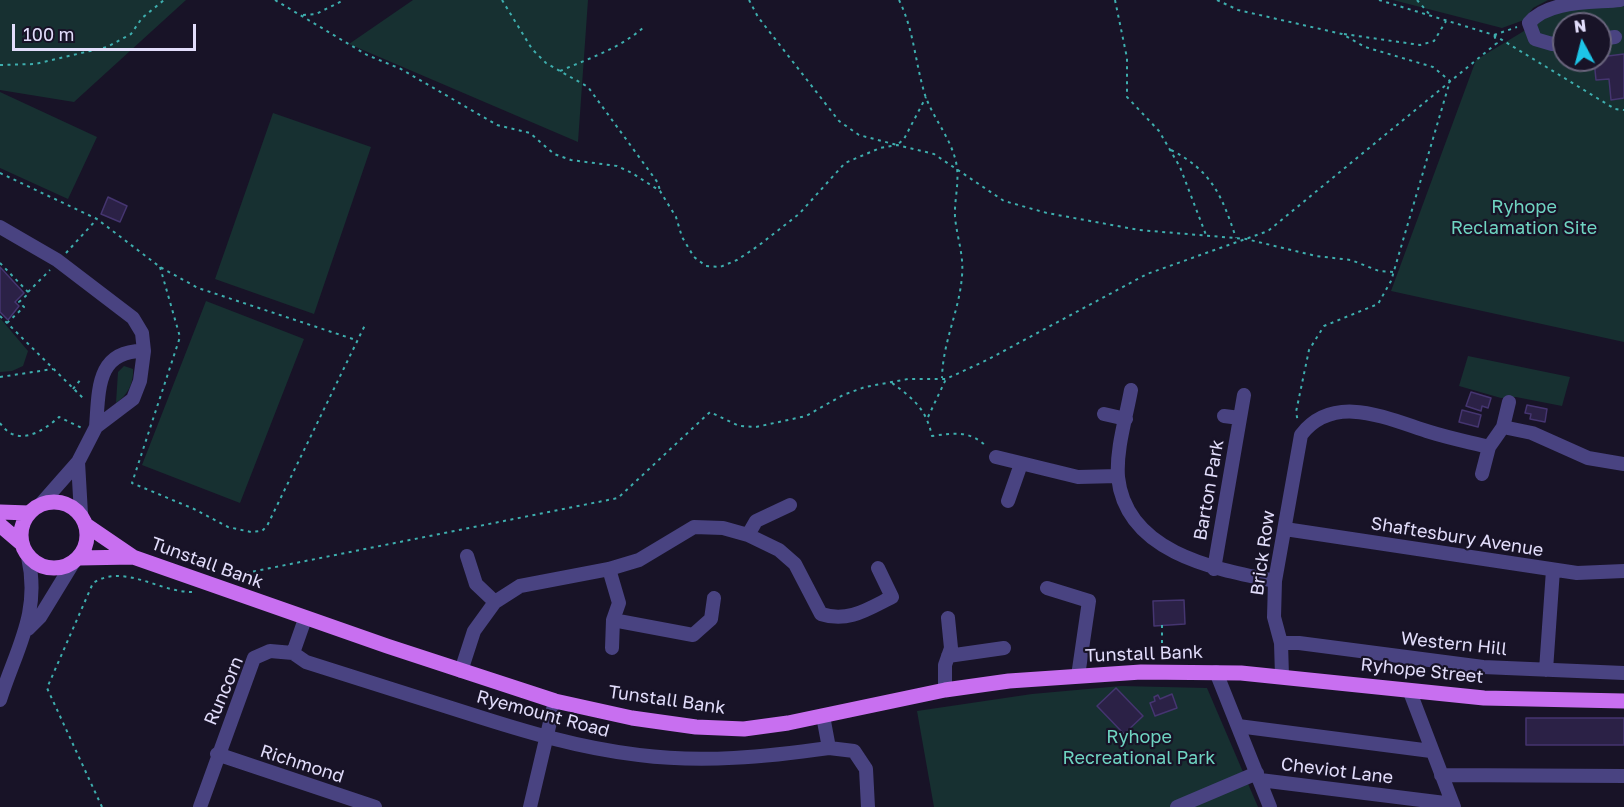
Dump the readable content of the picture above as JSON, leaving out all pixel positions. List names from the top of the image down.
{
  "streets": {
    "main road": ["Tunstall Bank", "Ryhope Street"],
    "street": [
      "Barton Park",
      "Shaftesbury Avenue",
      "Brick Row",
      "Western Hill",
      "Runcorn",
      "Ryemount Road",
      "Richmond",
      "Cheviot Lane"
    ]
  },
  "crossings": [
    ["Barton Park", "Brick Row"],
    ["Shaftesbury Avenue", "Brick Row"],
    ["Brick Row", "Western Hill"],
    ["Brick Row", "Ryhope Street"],
    ["Tunstall Bank", "Ryhope Street"],
    ["Tunstall Bank", "Cheviot Lane"],
    ["Ryhope Street", "Cheviot Lane"],
    ["Runcorn", "Ryemount Road"],
    ["Runcorn", "Richmond"]
  ],
  "parks": ["Ryhope Reclamation Site", "Ryhope Recreational Park"],
  "scale_bar": "100 m",
  "north": "top"
}
